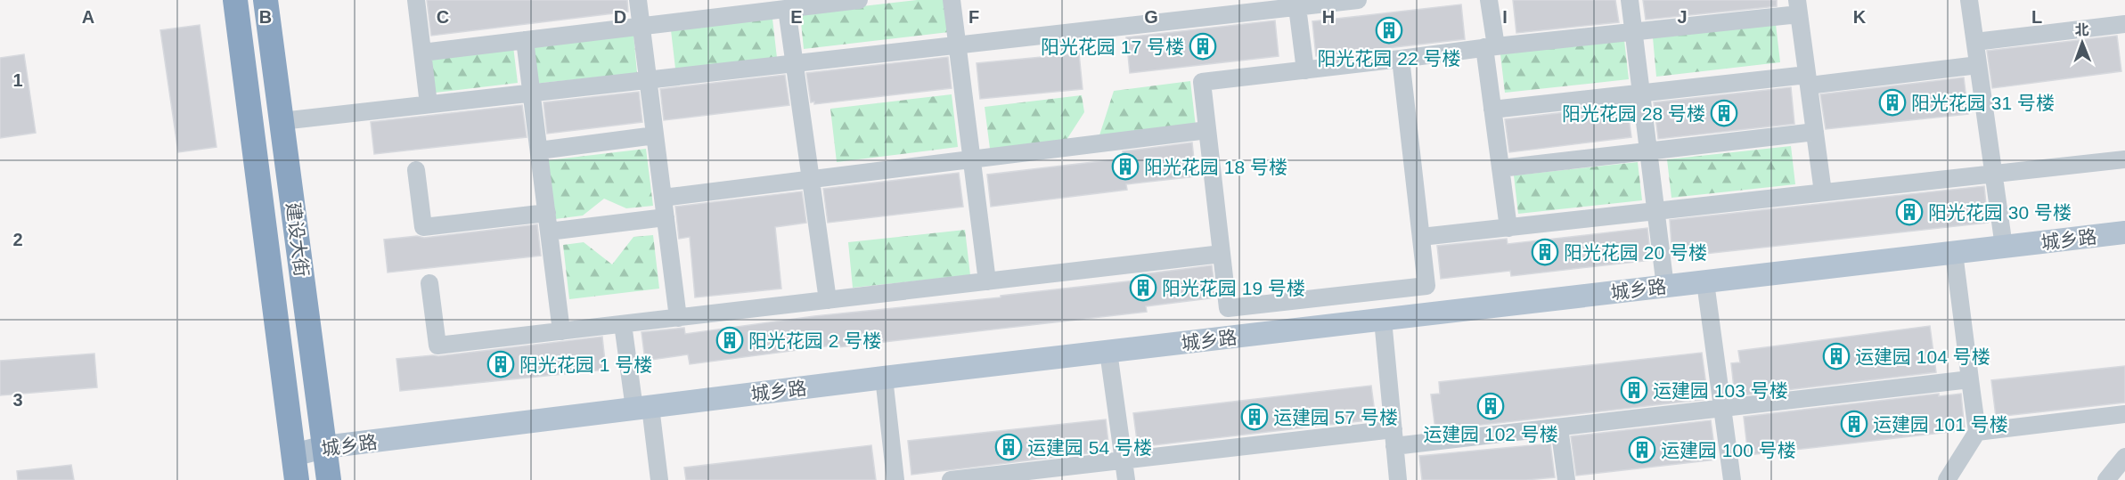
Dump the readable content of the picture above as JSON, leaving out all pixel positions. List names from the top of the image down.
{
  "streets": {
    "highway": ["建设大街"],
    "main road": ["城乡路"]
  },
  "crossings": [
    ["建设大街", "城乡路"]
  ],
  "places": {
    "building": [
      "阳光花园 22 号楼",
      "阳光花园 17 号楼",
      "阳光花园 31 号楼",
      "阳光花园 28 号楼",
      "阳光花园 18 号楼",
      "阳光花园 30 号楼",
      "阳光花园 20 号楼",
      "阳光花园 19 号楼",
      "阳光花园 2 号楼",
      "运建园 104 号楼",
      "阳光花园 1 号楼",
      "运建园 103 号楼",
      "运建园 102 号楼",
      "运建园 57 号楼",
      "运建园 101 号楼",
      "运建园 54 号楼",
      "运建园 100 号楼"
    ]
  },
  "north": "top",
  "grid": {
    "columns": [
      "A",
      "B",
      "C",
      "D",
      "E",
      "F",
      "G",
      "H",
      "I",
      "J",
      "K",
      "L"
    ],
    "rows": ["1", "2", "3"]
  }
}
